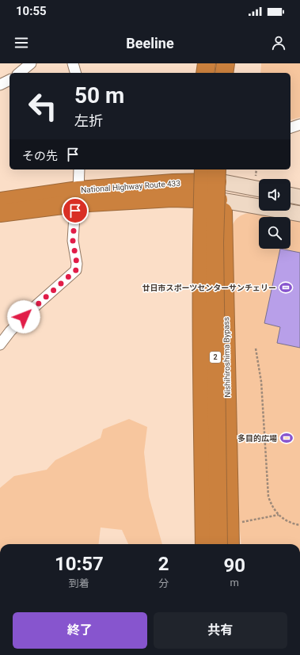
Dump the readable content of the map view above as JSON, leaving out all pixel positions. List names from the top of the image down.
{
  "streets": {
    "highway": ["National Highway Route 433", "2", "Nishihiroshima Bypass"]
  },
  "crossings": [
    ["National Highway Route 433", "2"],
    ["National Highway Route 433", "Nishihiroshima Bypass"]
  ],
  "places": {
    "sports": ["廿日市スポーツセンターサンチェリー", "多目的広場"]
  },
  "page": {
    "status": "10:55",
    "header": "Beeline",
    "turn": ["50 m", "左折"],
    "then": "その先",
    "eta": [
      "10:57",
      "到着",
      "2",
      "分",
      "90",
      "m"
    ],
    "buttons": ["終了", "共有"]
  }
}
